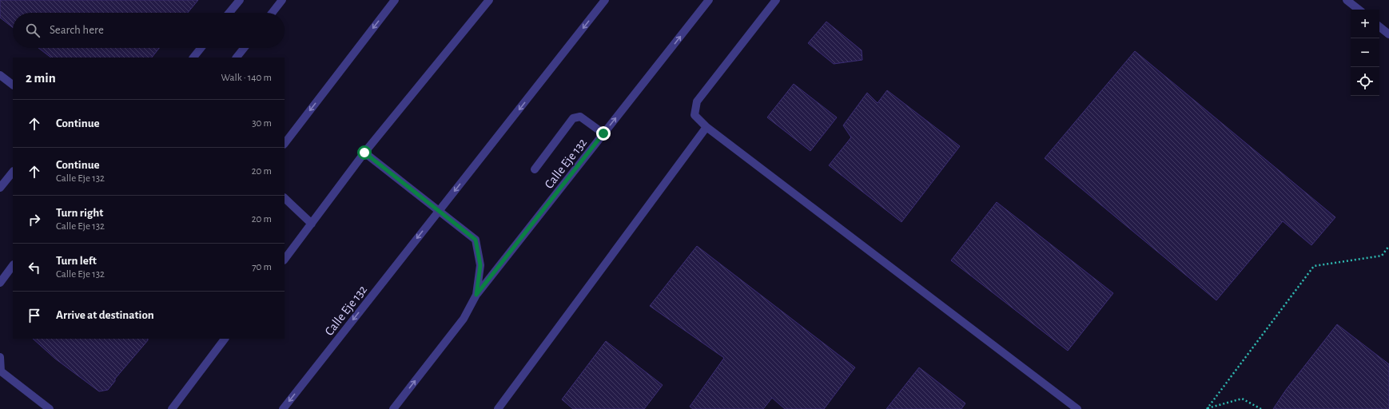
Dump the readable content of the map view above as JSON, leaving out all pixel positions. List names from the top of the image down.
{
  "streets": {
    "street": ["Calle Eje 132"]
  },
  "page": {
    "map_buttons": ["+", "−"],
    "search": "Search here",
    "heading": ["2 min", "Walk · 140 m"],
    "list": [
      ["Continue", "30 m"],
      ["Continue", "Calle Eje 132", "20 m"],
      ["Turn right", "Calle Eje 132", "20 m"],
      ["Turn left", "Calle Eje 132", "70 m"],
      "Arrive at destination"
    ]
  }
}
